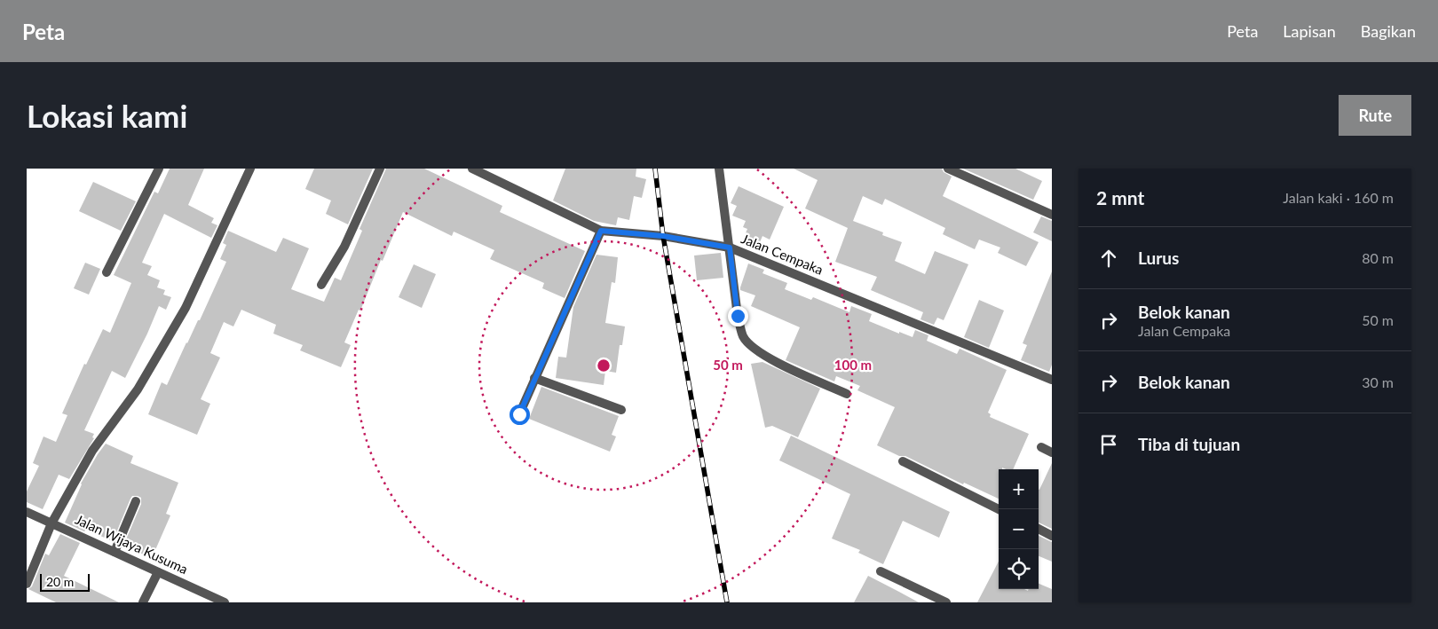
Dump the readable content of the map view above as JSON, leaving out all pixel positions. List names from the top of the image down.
{
  "streets": {
    "street": ["Jalan Cempaka", "Jalan Wijaya Kusuma"]
  },
  "scale_bar": "20 m",
  "page": {
    "header": "Peta",
    "nav": ["Peta", "Lapisan", "Bagikan"],
    "buttons": "Rute",
    "title": "Lokasi kami",
    "heading": ["2 mnt", "Jalan kaki · 160 m"],
    "list": [
      ["Lurus", "80 m"],
      ["Belok kanan", "Jalan Cempaka", "50 m"],
      ["Belok kanan", "30 m"],
      "Tiba di tujuan"
    ],
    "map_buttons": ["+", "−"],
    "scale": "20 m"
  },
  "rings": ["50 m", "100 m"]
}
